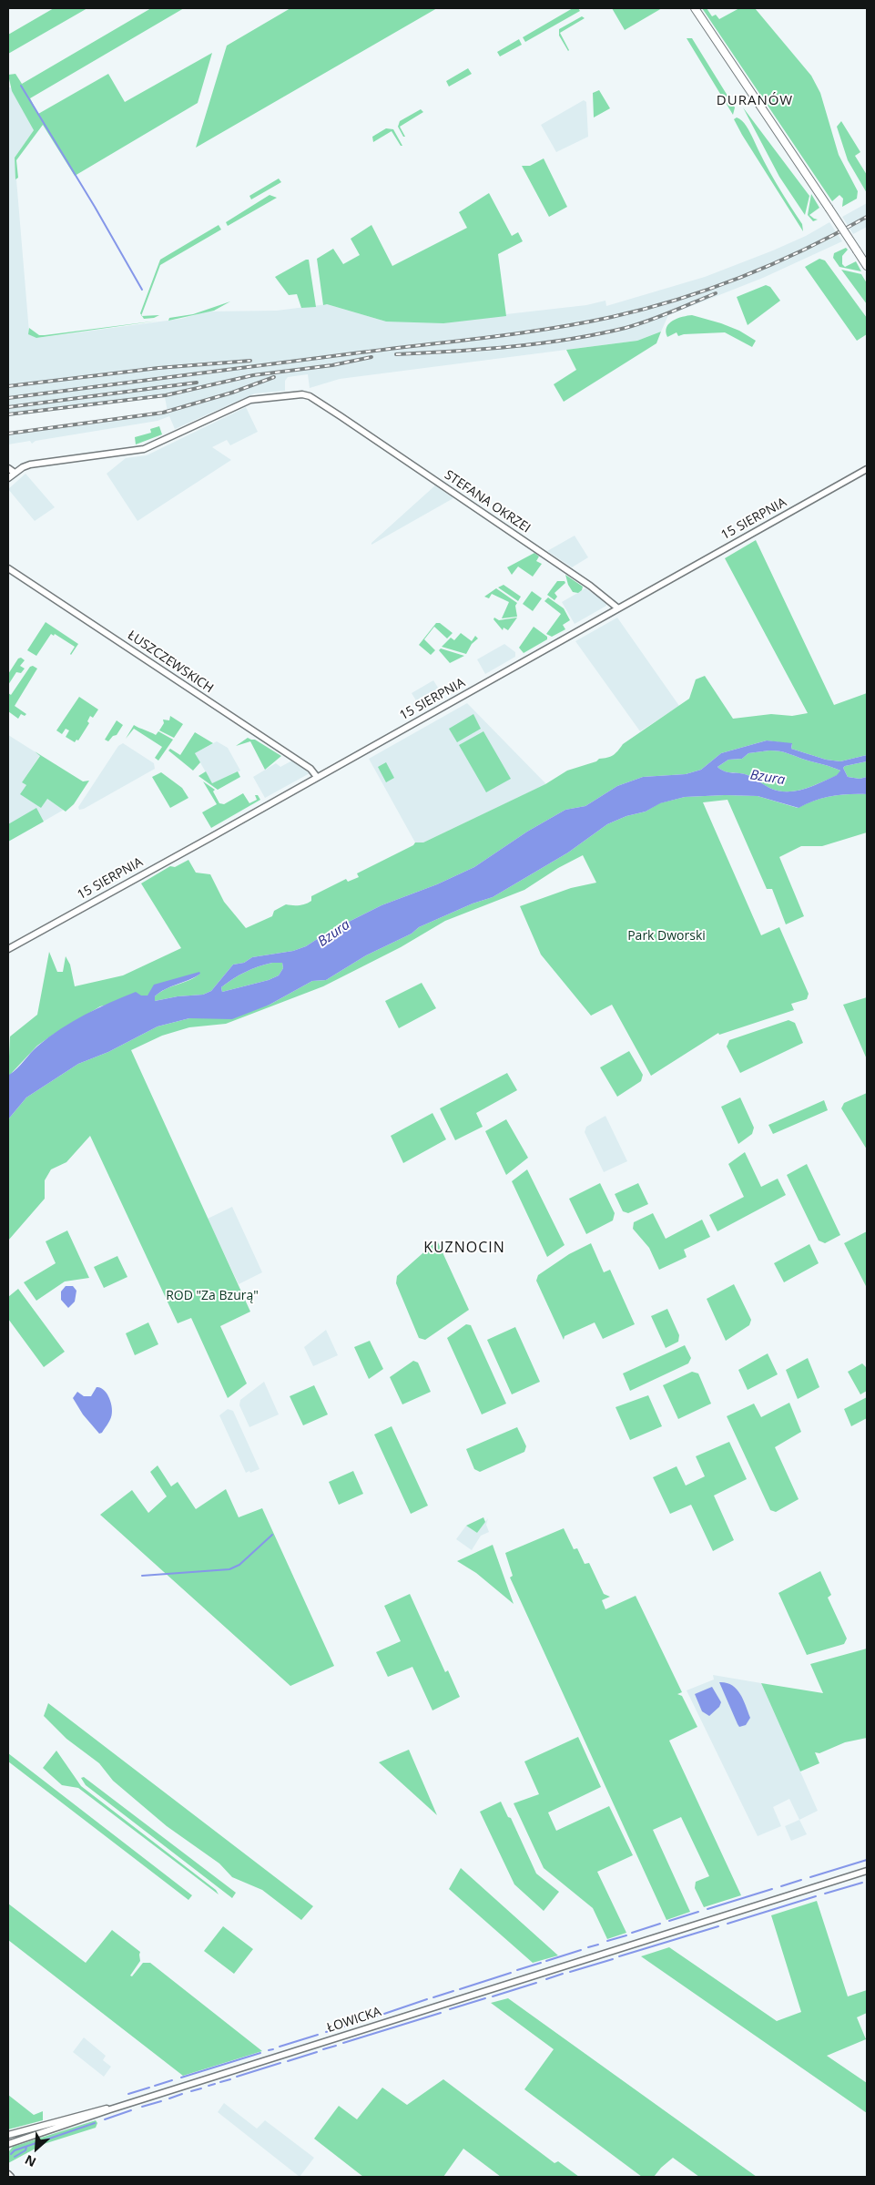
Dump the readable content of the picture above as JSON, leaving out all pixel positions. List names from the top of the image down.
{
  "streets": {
    "street": [
      "STEFANA OKRZEI",
      "15 SIERPNIA",
      "ŁUSZCZEWSKICH",
      "ŁOWICKA"
    ]
  },
  "crossings": [
    ["STEFANA OKRZEI", "15 SIERPNIA"],
    ["15 SIERPNIA", "ŁUSZCZEWSKICH"]
  ],
  "districts": ["DURANÓW", "KUZNOCIN"],
  "water": ["Bzura"],
  "parks": ["Park Dworski", "ROD \"Za Bzurą\""],
  "north": "bottom left"
}
